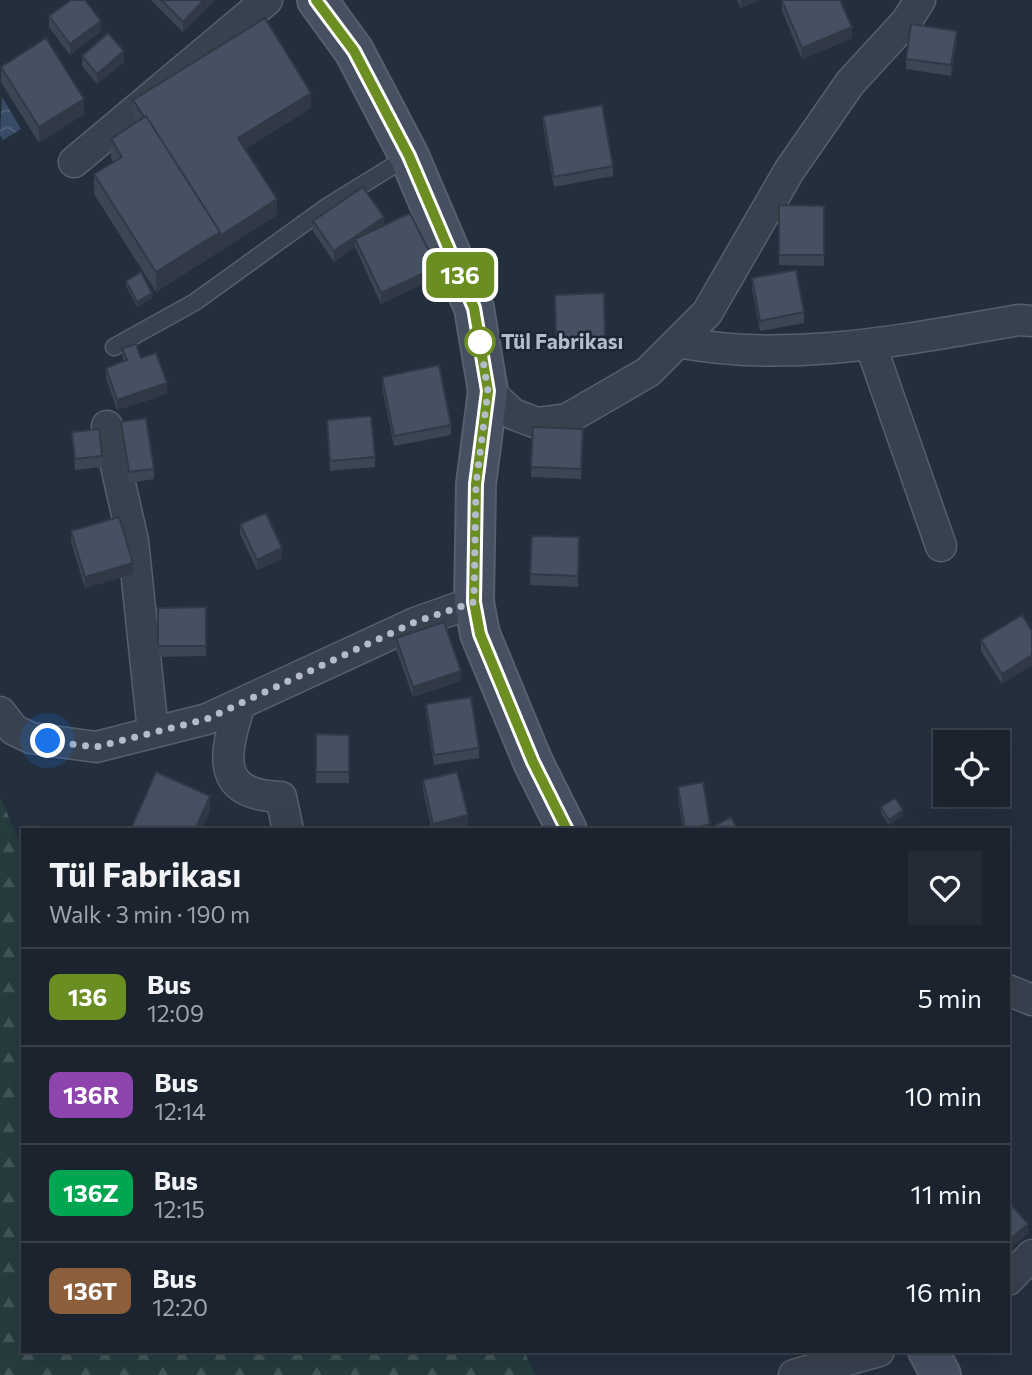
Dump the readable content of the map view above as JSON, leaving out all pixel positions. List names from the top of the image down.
{
  "places": ["Tül Fabrikası"],
  "lines": ["bus line 136"],
  "page": {
    "on_map": "136",
    "heading": ["Tül Fabrikası", "Walk · 3 min · 190 m"],
    "list": [
      {
        "mark": "136",
        "name": "Bus",
        "note": "12:09",
        "value": "5 min"
      },
      {
        "mark": "136R",
        "name": "Bus",
        "note": "12:14",
        "value": "10 min"
      },
      {
        "mark": "136Z",
        "name": "Bus",
        "note": "12:15",
        "value": "11 min"
      },
      {
        "mark": "136T",
        "name": "Bus",
        "note": "12:20",
        "value": "16 min"
      }
    ]
  }
}
